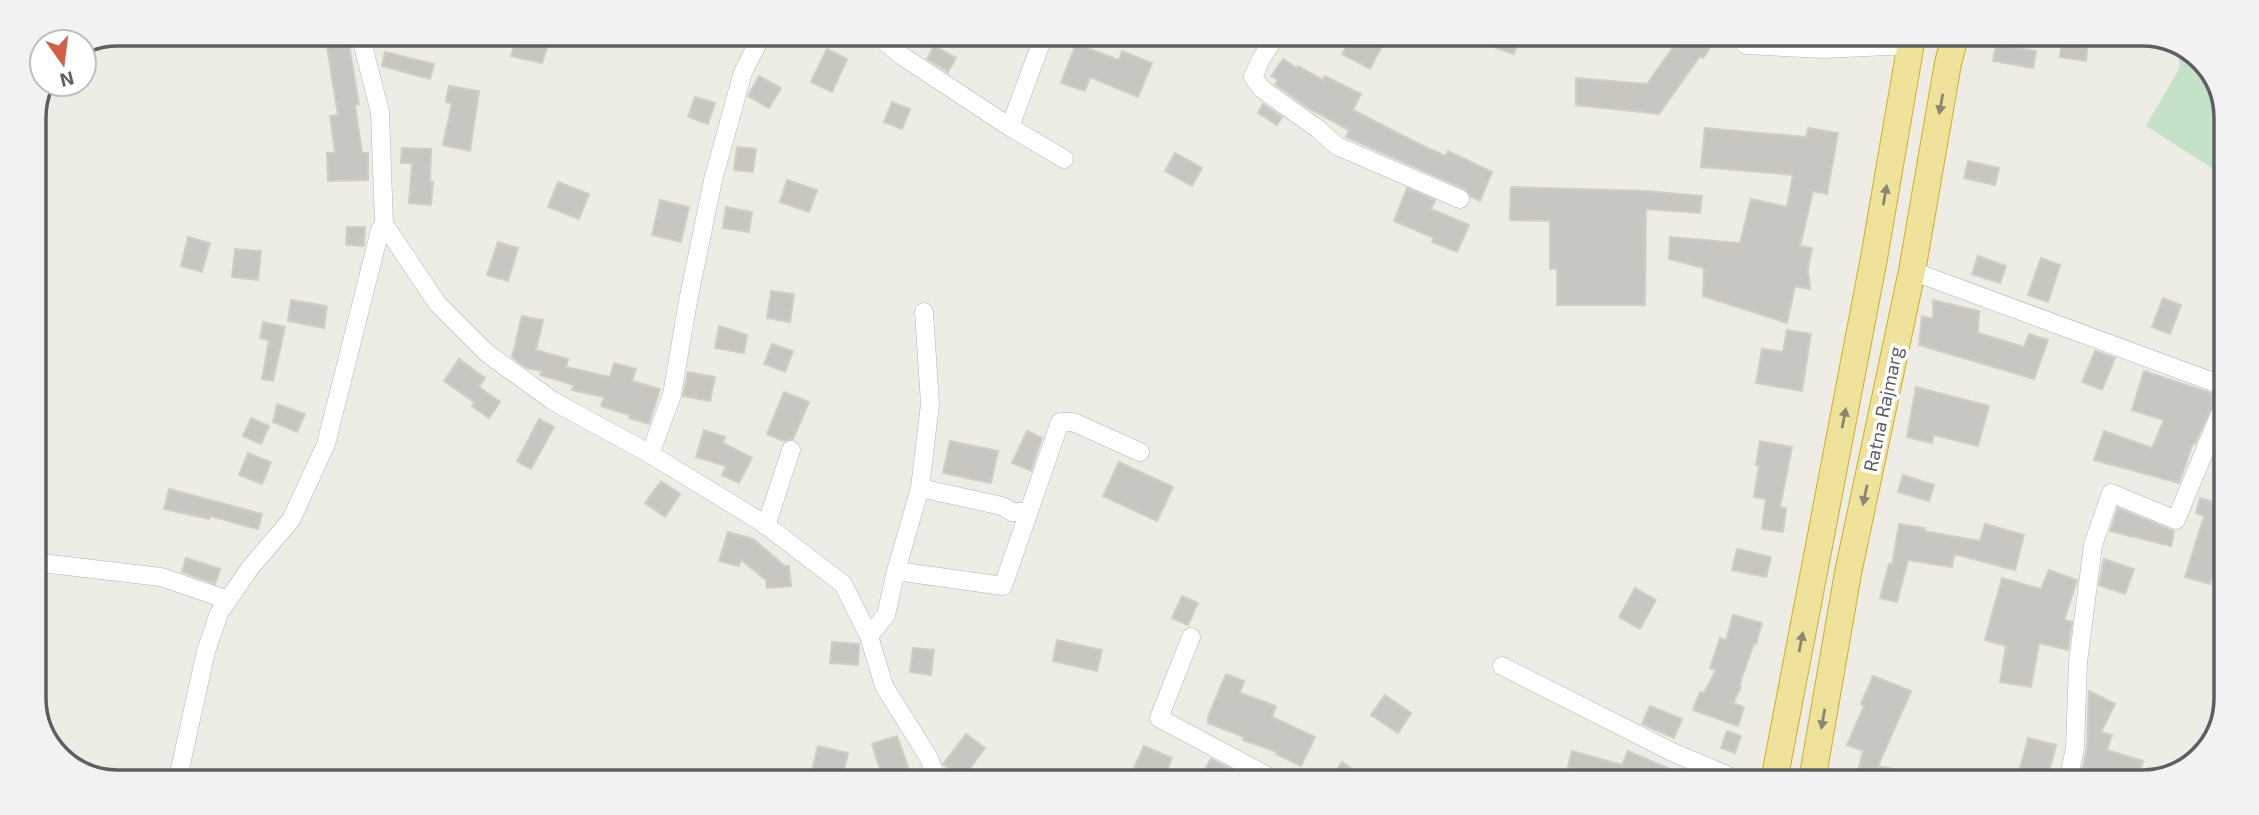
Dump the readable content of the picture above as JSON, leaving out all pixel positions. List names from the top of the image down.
{
  "streets": {
    "highway": ["Ratna Rajmarg"]
  },
  "north": "bottom"
}
